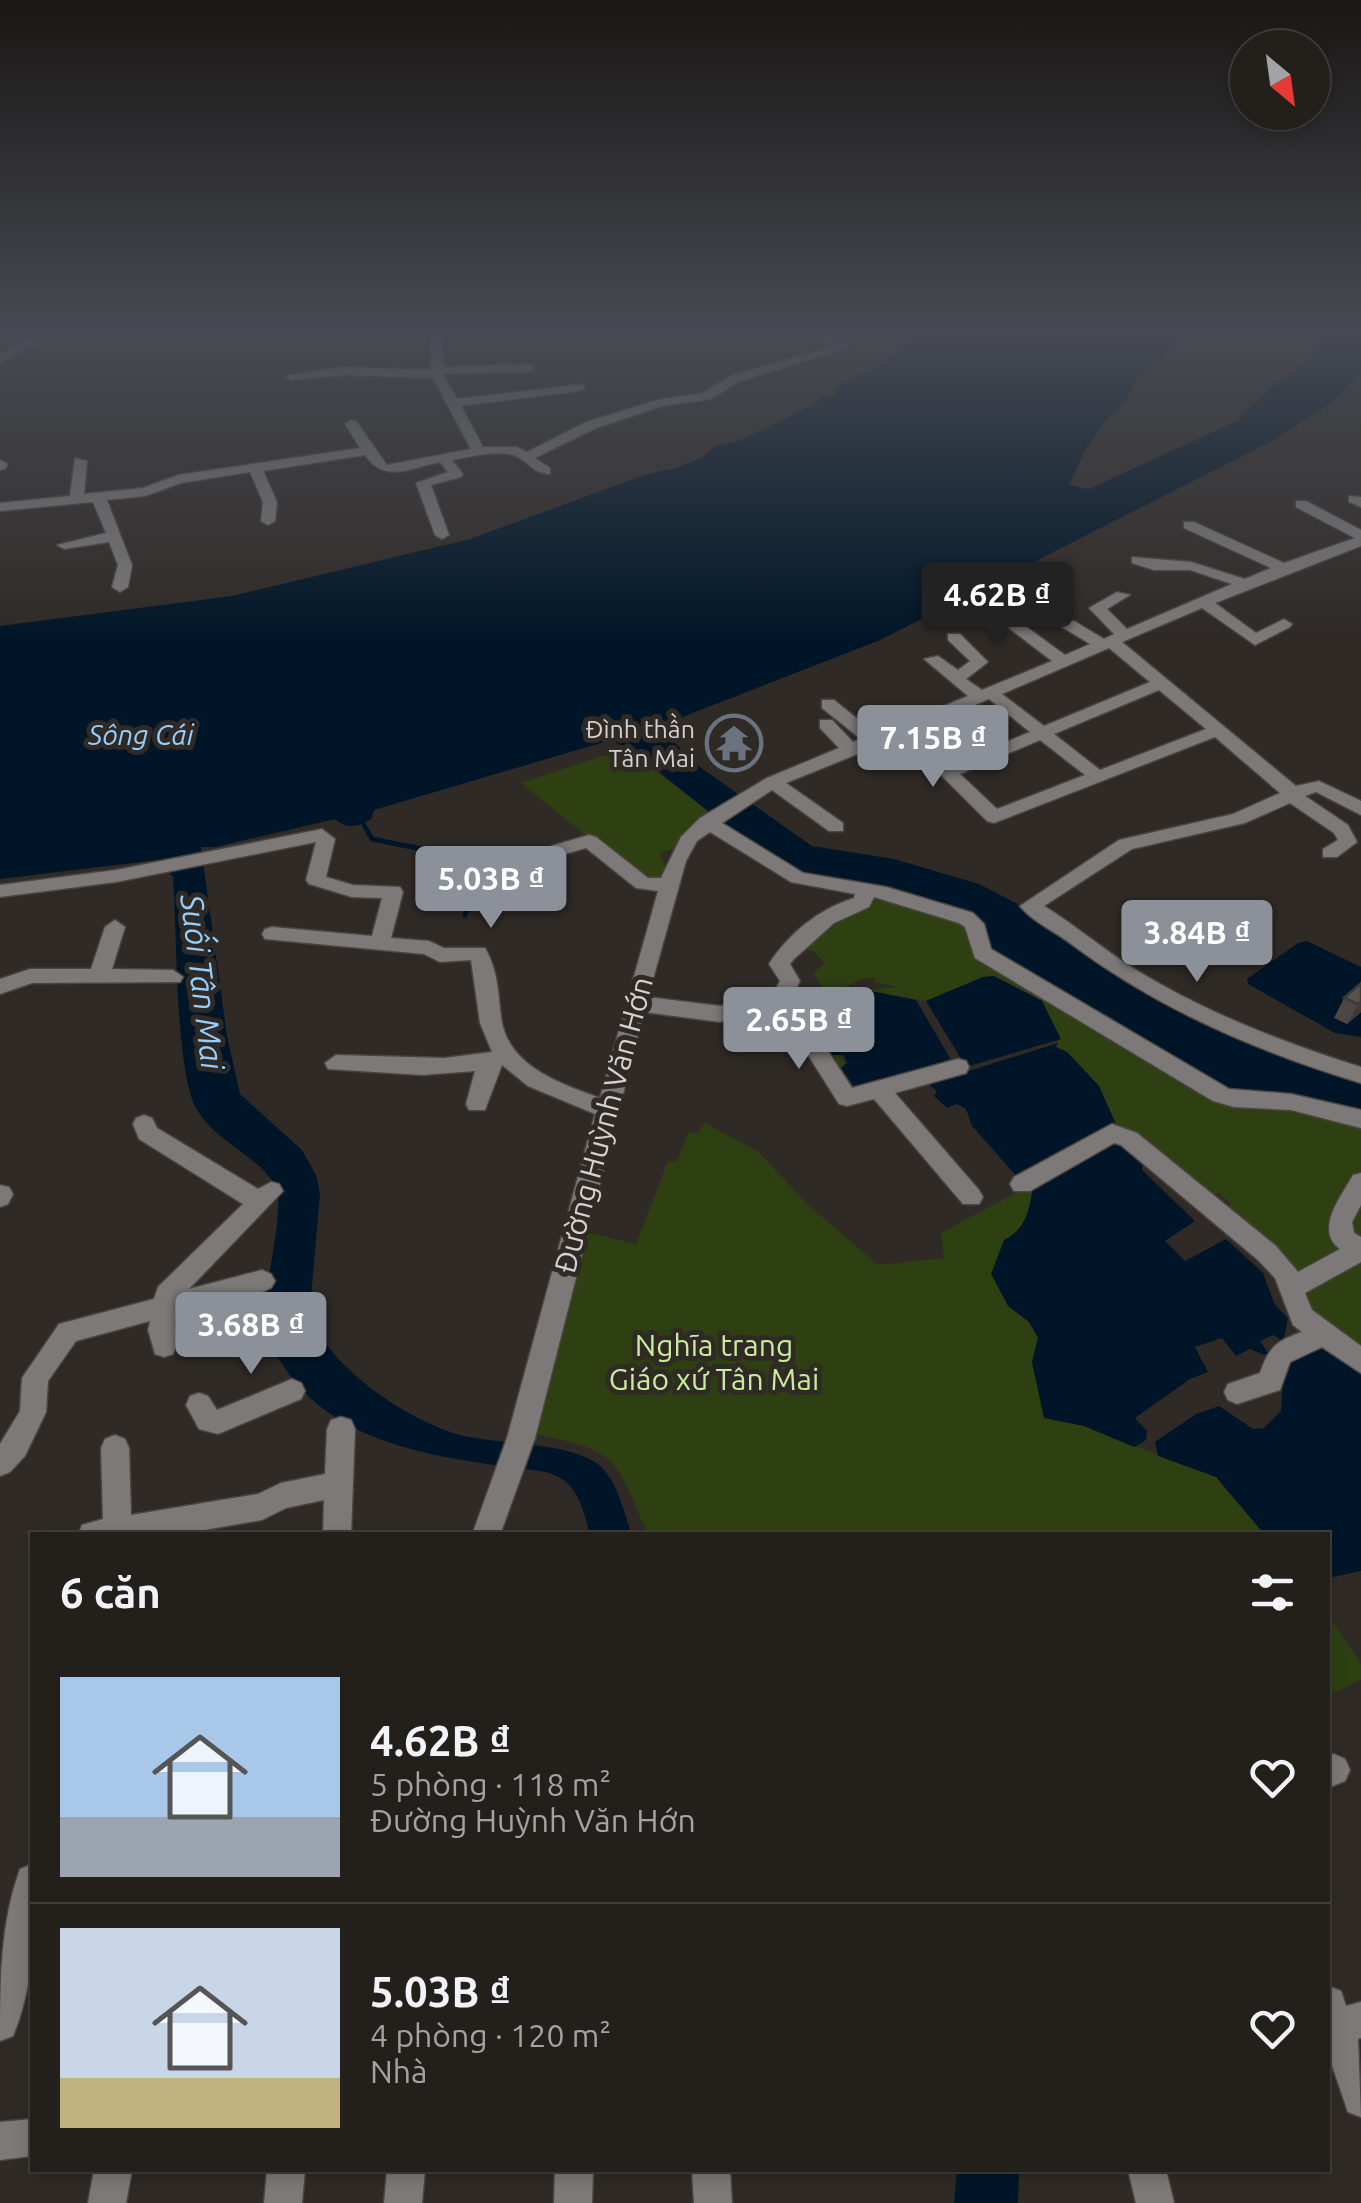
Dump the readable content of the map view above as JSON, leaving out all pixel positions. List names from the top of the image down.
{
  "streets": {
    "street": ["Đường Huỳnh Văn Hớn"]
  },
  "water": ["Sông Cái", "Suối Tân Mai"],
  "parks": ["Nghĩa trang Giáo xứ Tân Mai"],
  "places": {
    "temple": ["Đình thần Tân Mai"]
  },
  "north": "bottom right",
  "page": {
    "price": [
      "4.62B ₫",
      "7.15B ₫",
      "5.03B ₫",
      "3.84B ₫",
      "2.65B ₫",
      "3.68B ₫"
    ],
    "heading": "6 căn",
    "list": [
      {
        "name": "4.62B ₫",
        "note": "5 phòng · 118 m² · Đường Huỳnh Văn Hớn"
      },
      {
        "name": "5.03B ₫",
        "note": "4 phòng · 120 m² · Nhà"
      }
    ]
  }
}
